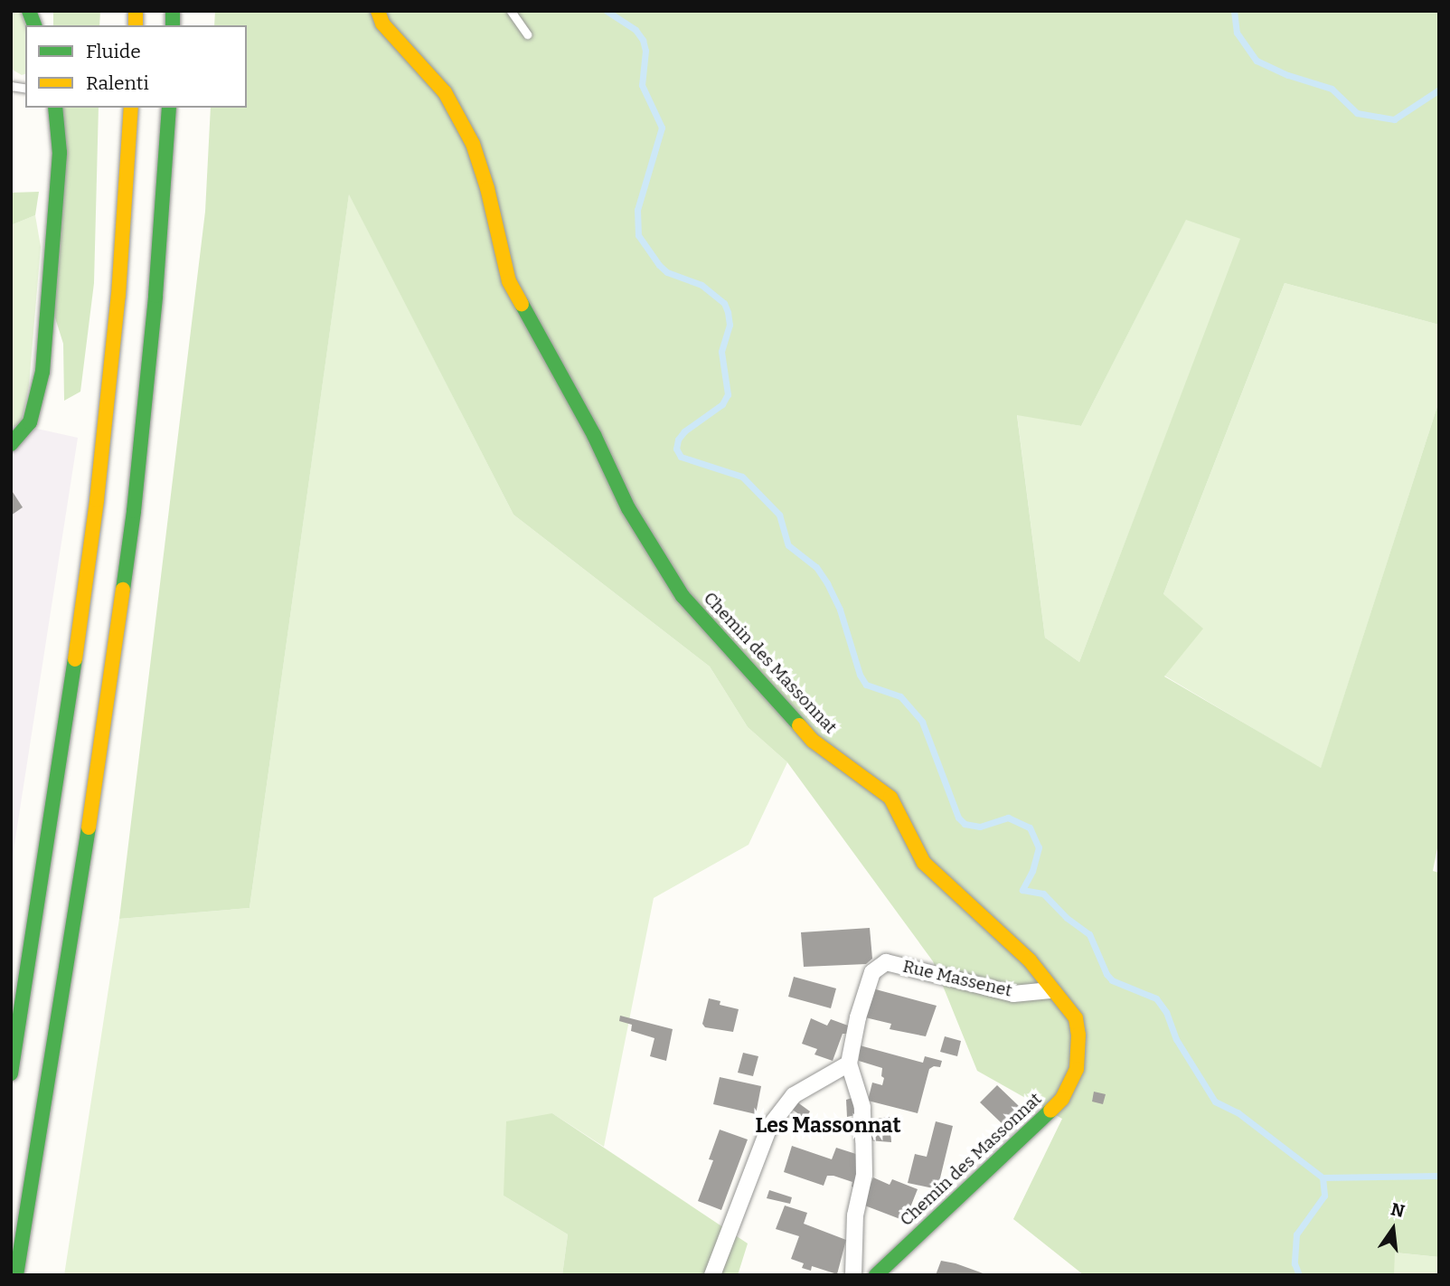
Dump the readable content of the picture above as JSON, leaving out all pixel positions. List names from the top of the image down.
{
  "streets": {
    "main road": ["Chemin des Massonnat"],
    "street": ["Rue Massenet"]
  },
  "crossings": [
    ["Chemin des Massonnat", "Rue Massenet"]
  ],
  "districts": ["Les Massonnat"],
  "legend": ["Fluide", "Ralenti"],
  "north": "top"
}
